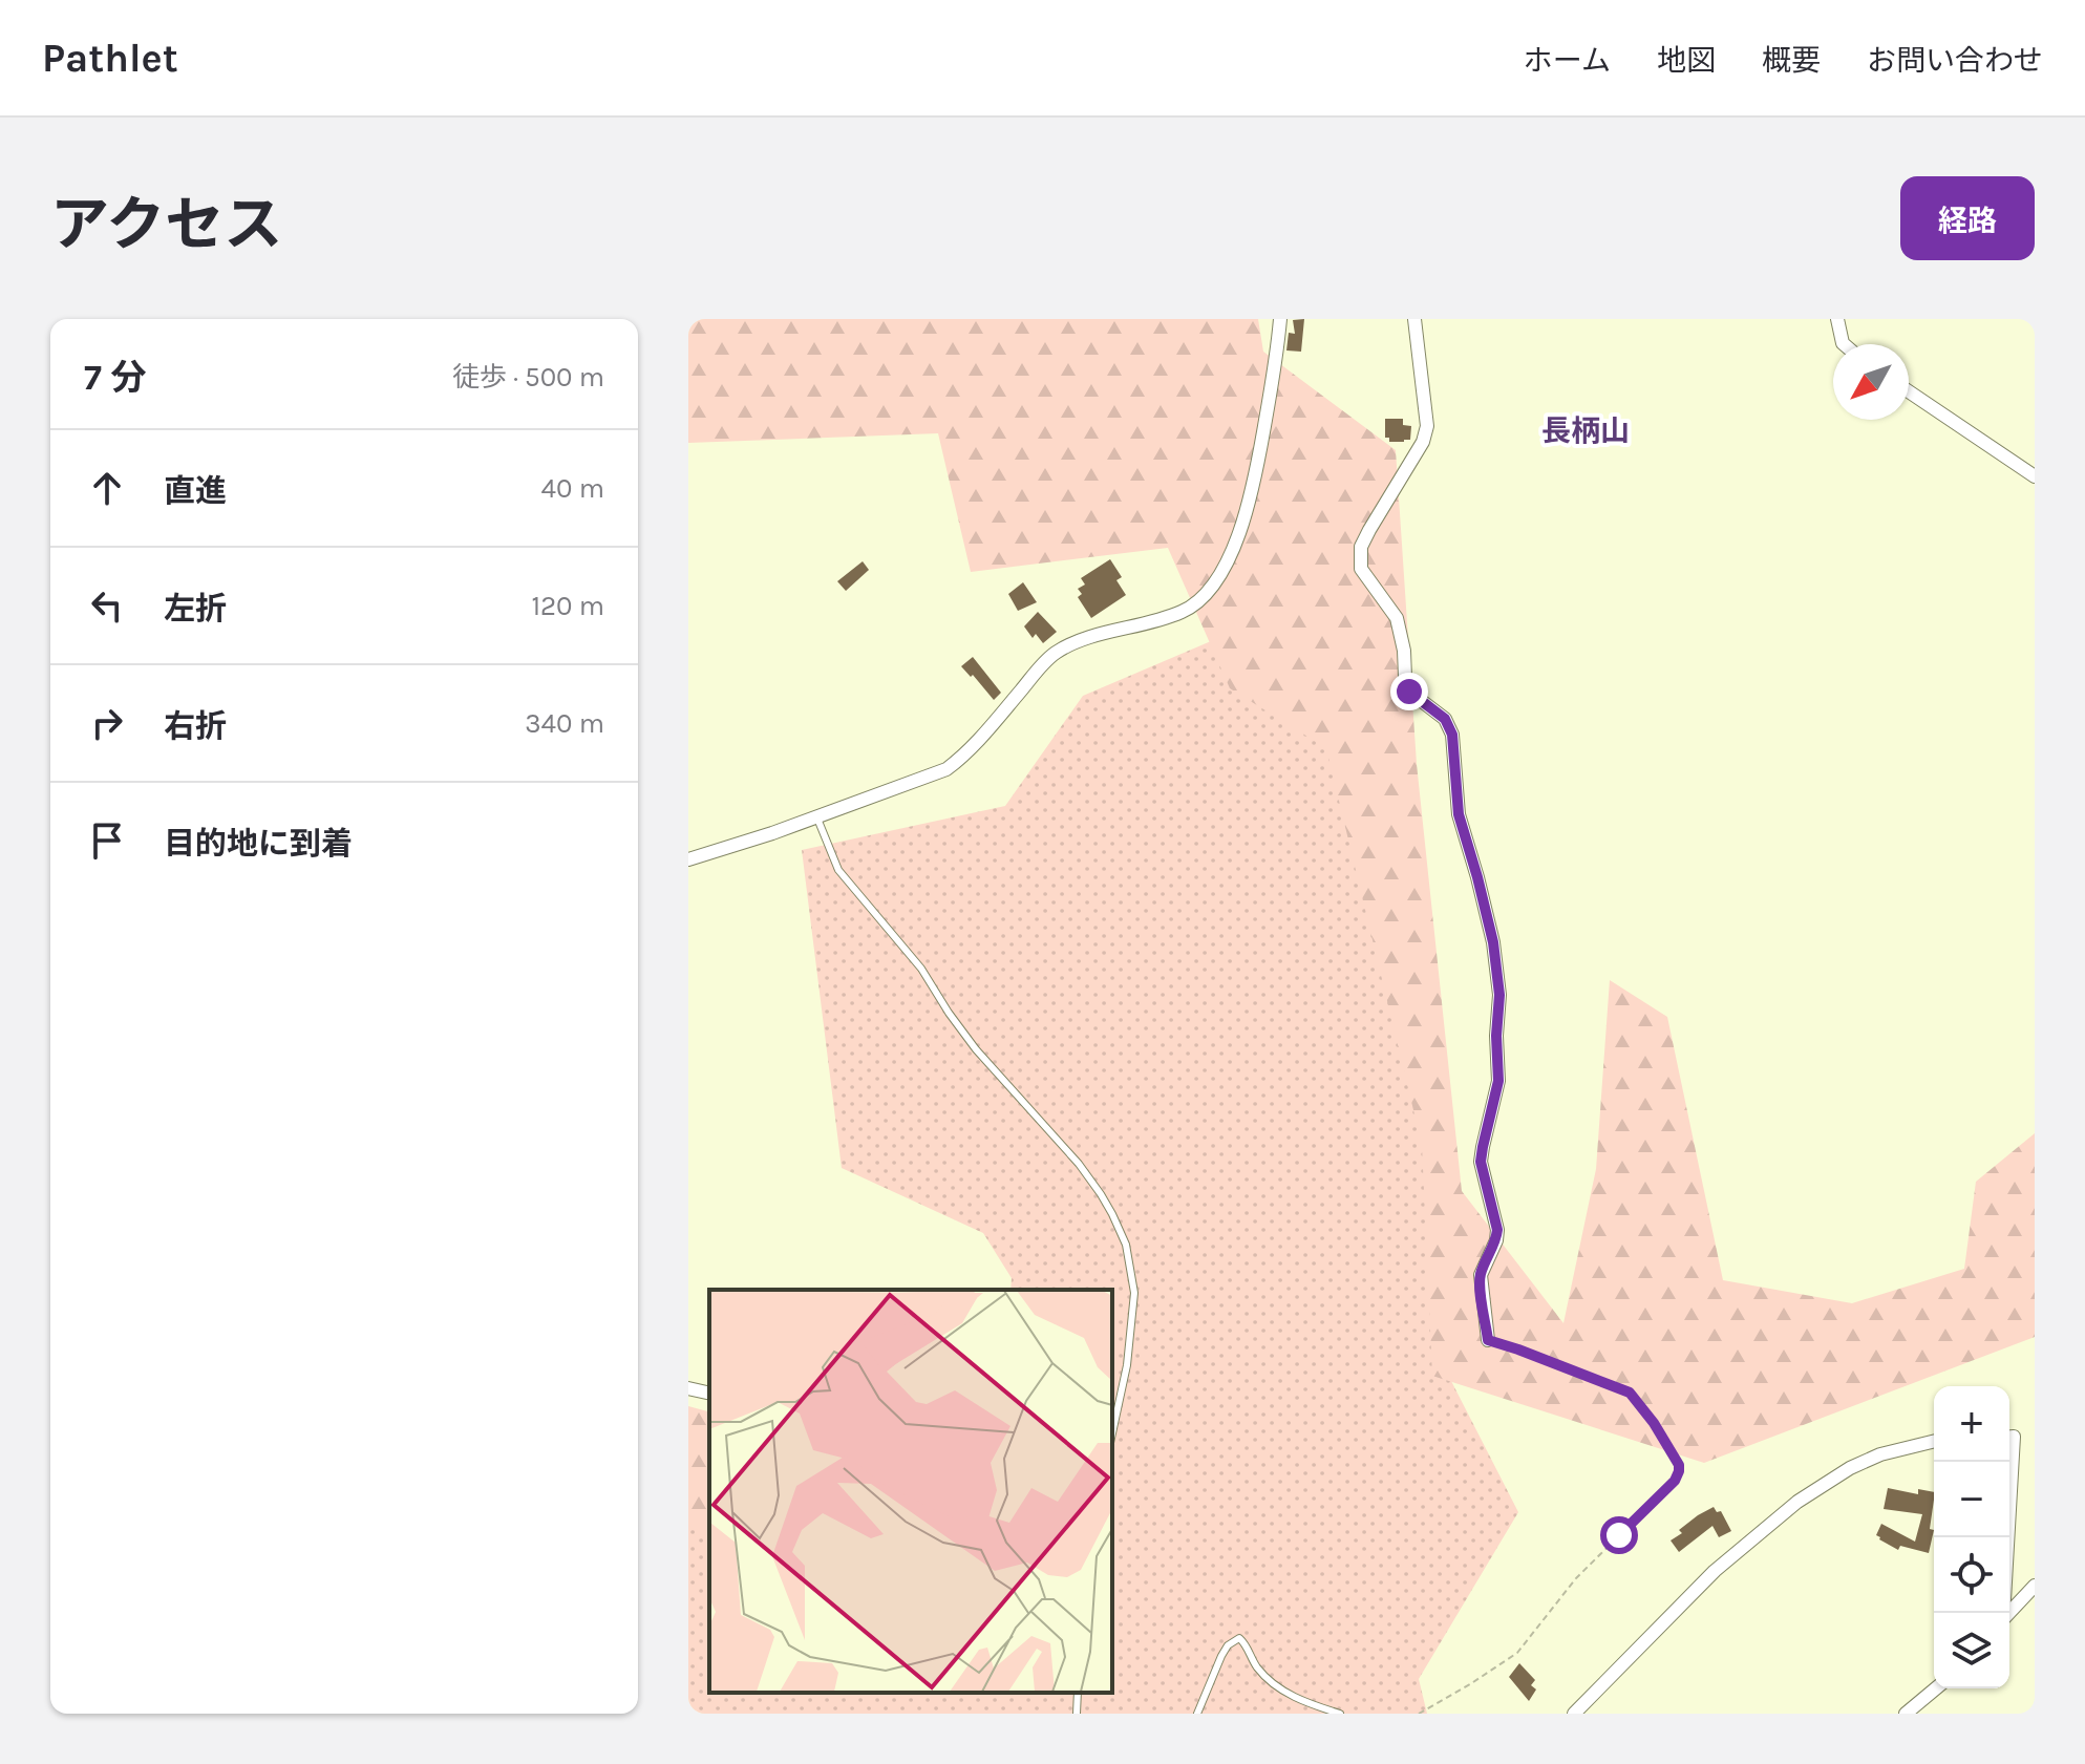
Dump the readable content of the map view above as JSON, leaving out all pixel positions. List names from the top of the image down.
{
  "districts": ["長柄山"],
  "north": "bottom left",
  "page": {
    "header": "Pathlet",
    "nav": [
      "ホーム",
      "地図",
      "概要",
      "お問い合わせ"
    ],
    "title": "アクセス",
    "buttons": "経路",
    "heading": ["7 分", "徒歩 · 500 m"],
    "list": [
      ["直進", "40 m"],
      ["左折", "120 m"],
      ["右折", "340 m"],
      "目的地に到着"
    ],
    "map_buttons": ["+", "−"]
  }
}
